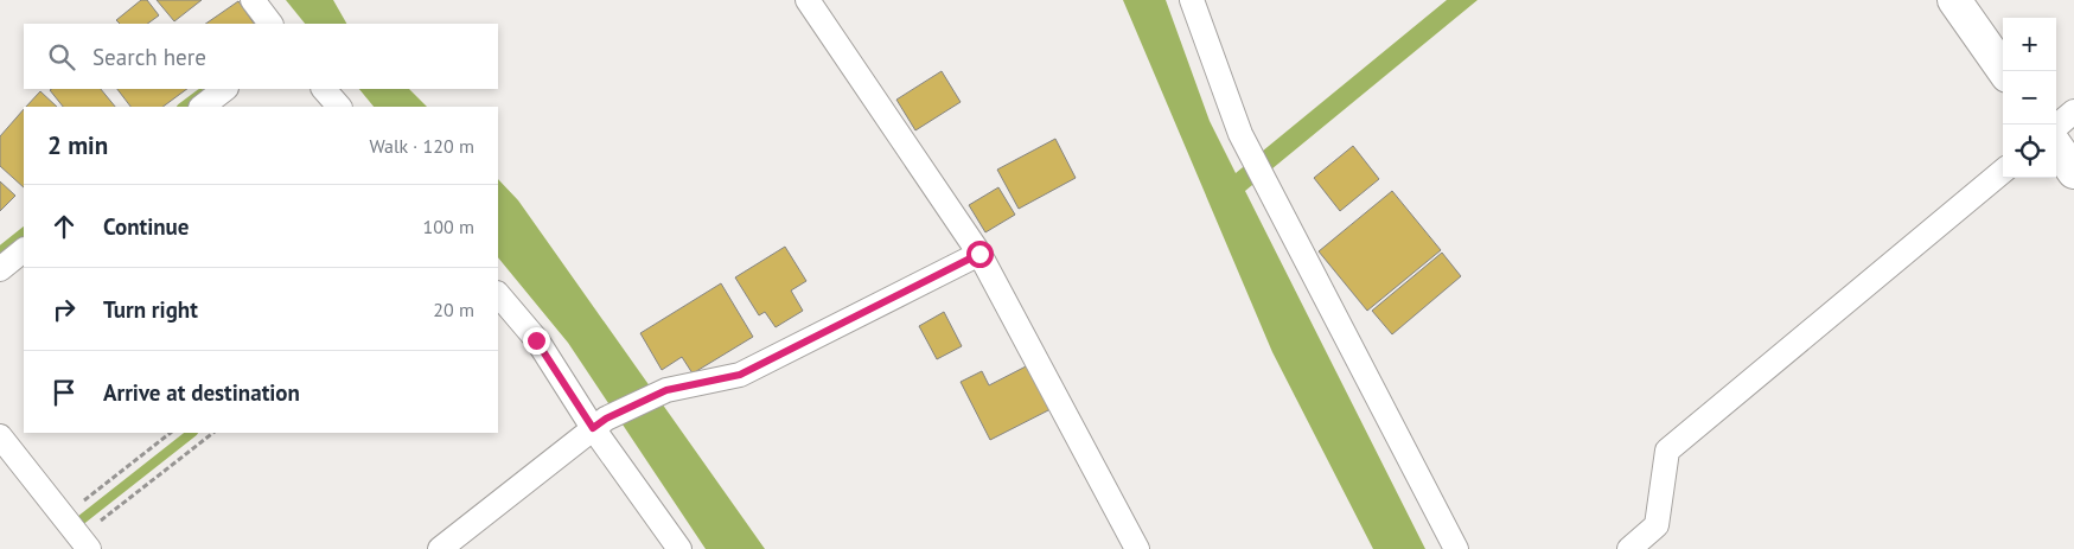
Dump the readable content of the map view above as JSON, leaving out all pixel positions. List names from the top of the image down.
{
  "page": {
    "map_buttons": ["+", "−"],
    "search": "Search here",
    "heading": ["2 min", "Walk · 120 m"],
    "list": [
      ["Continue", "100 m"],
      ["Turn right", "20 m"],
      "Arrive at destination"
    ]
  }
}
